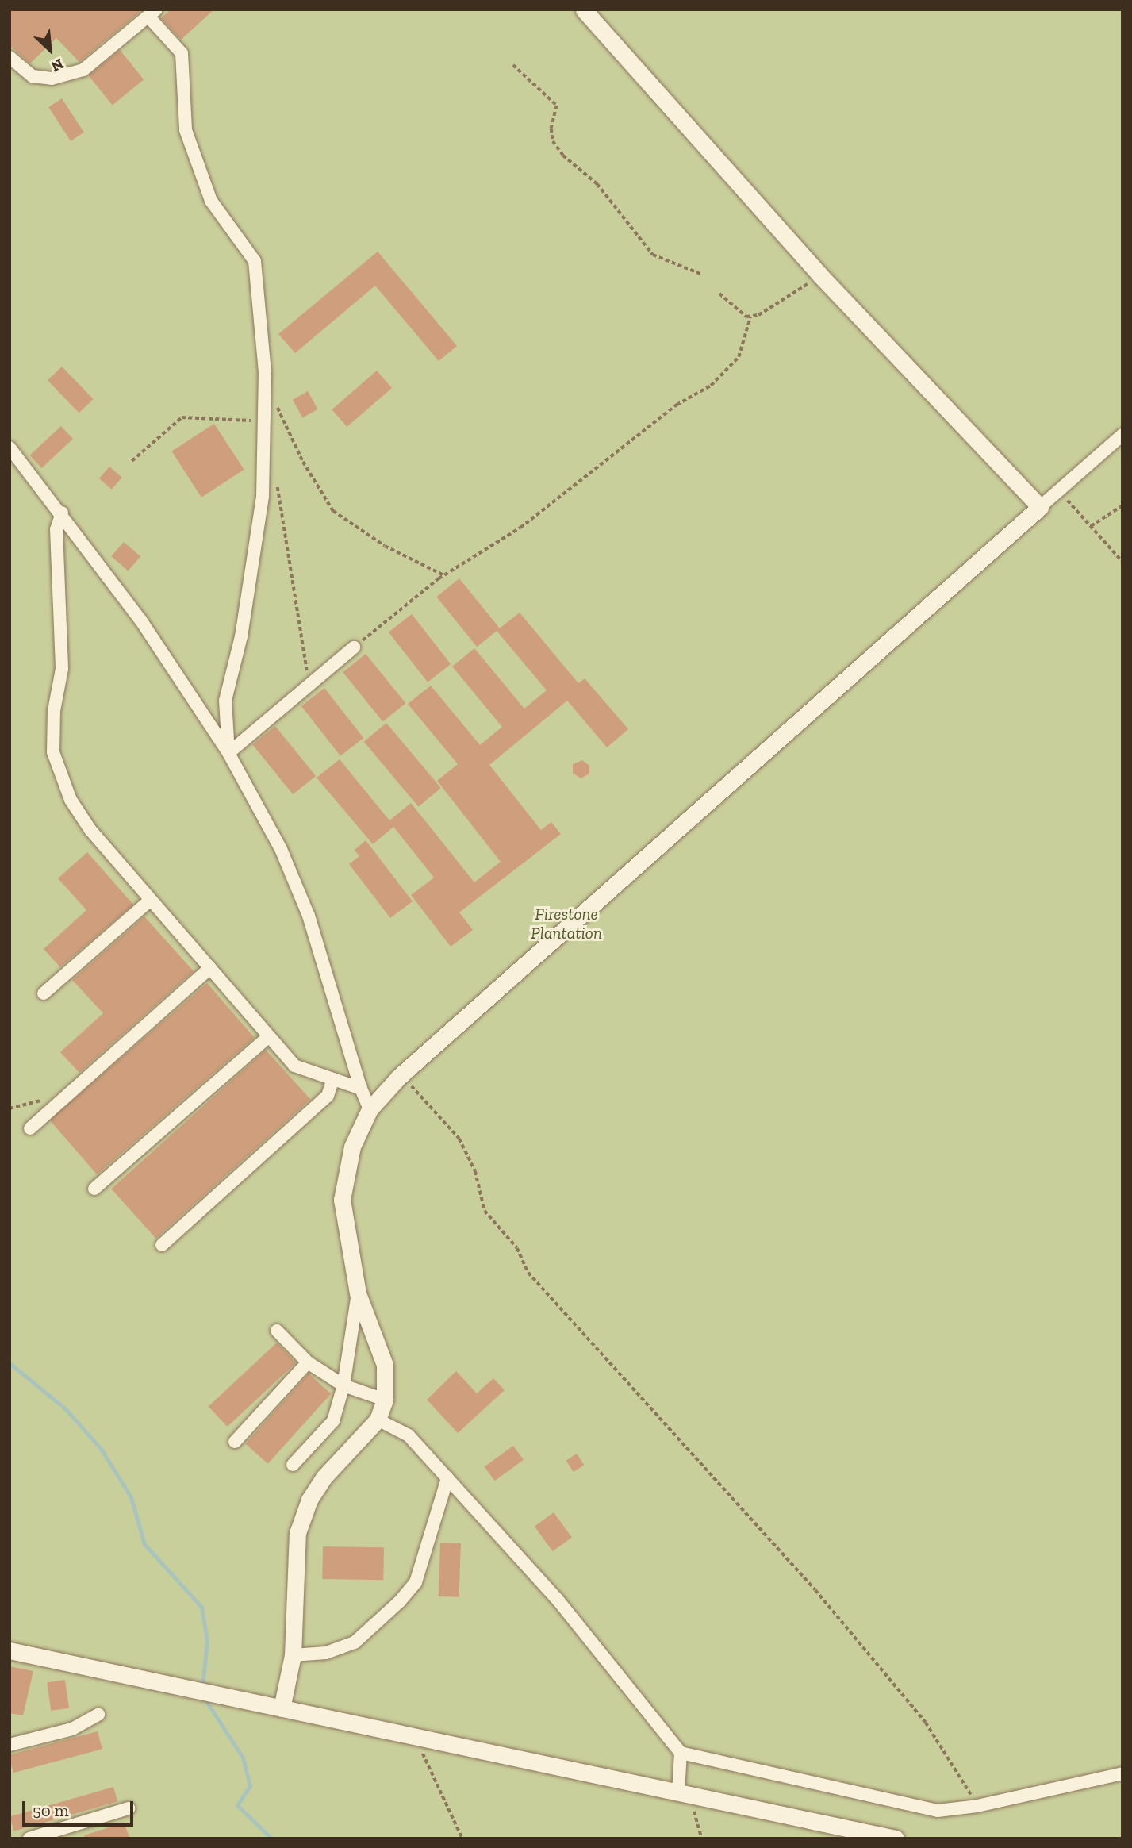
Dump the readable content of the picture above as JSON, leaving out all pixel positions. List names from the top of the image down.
{
  "parks": ["Firestone Plantation"],
  "scale_bar": "50 m",
  "north": "bottom right"
}
